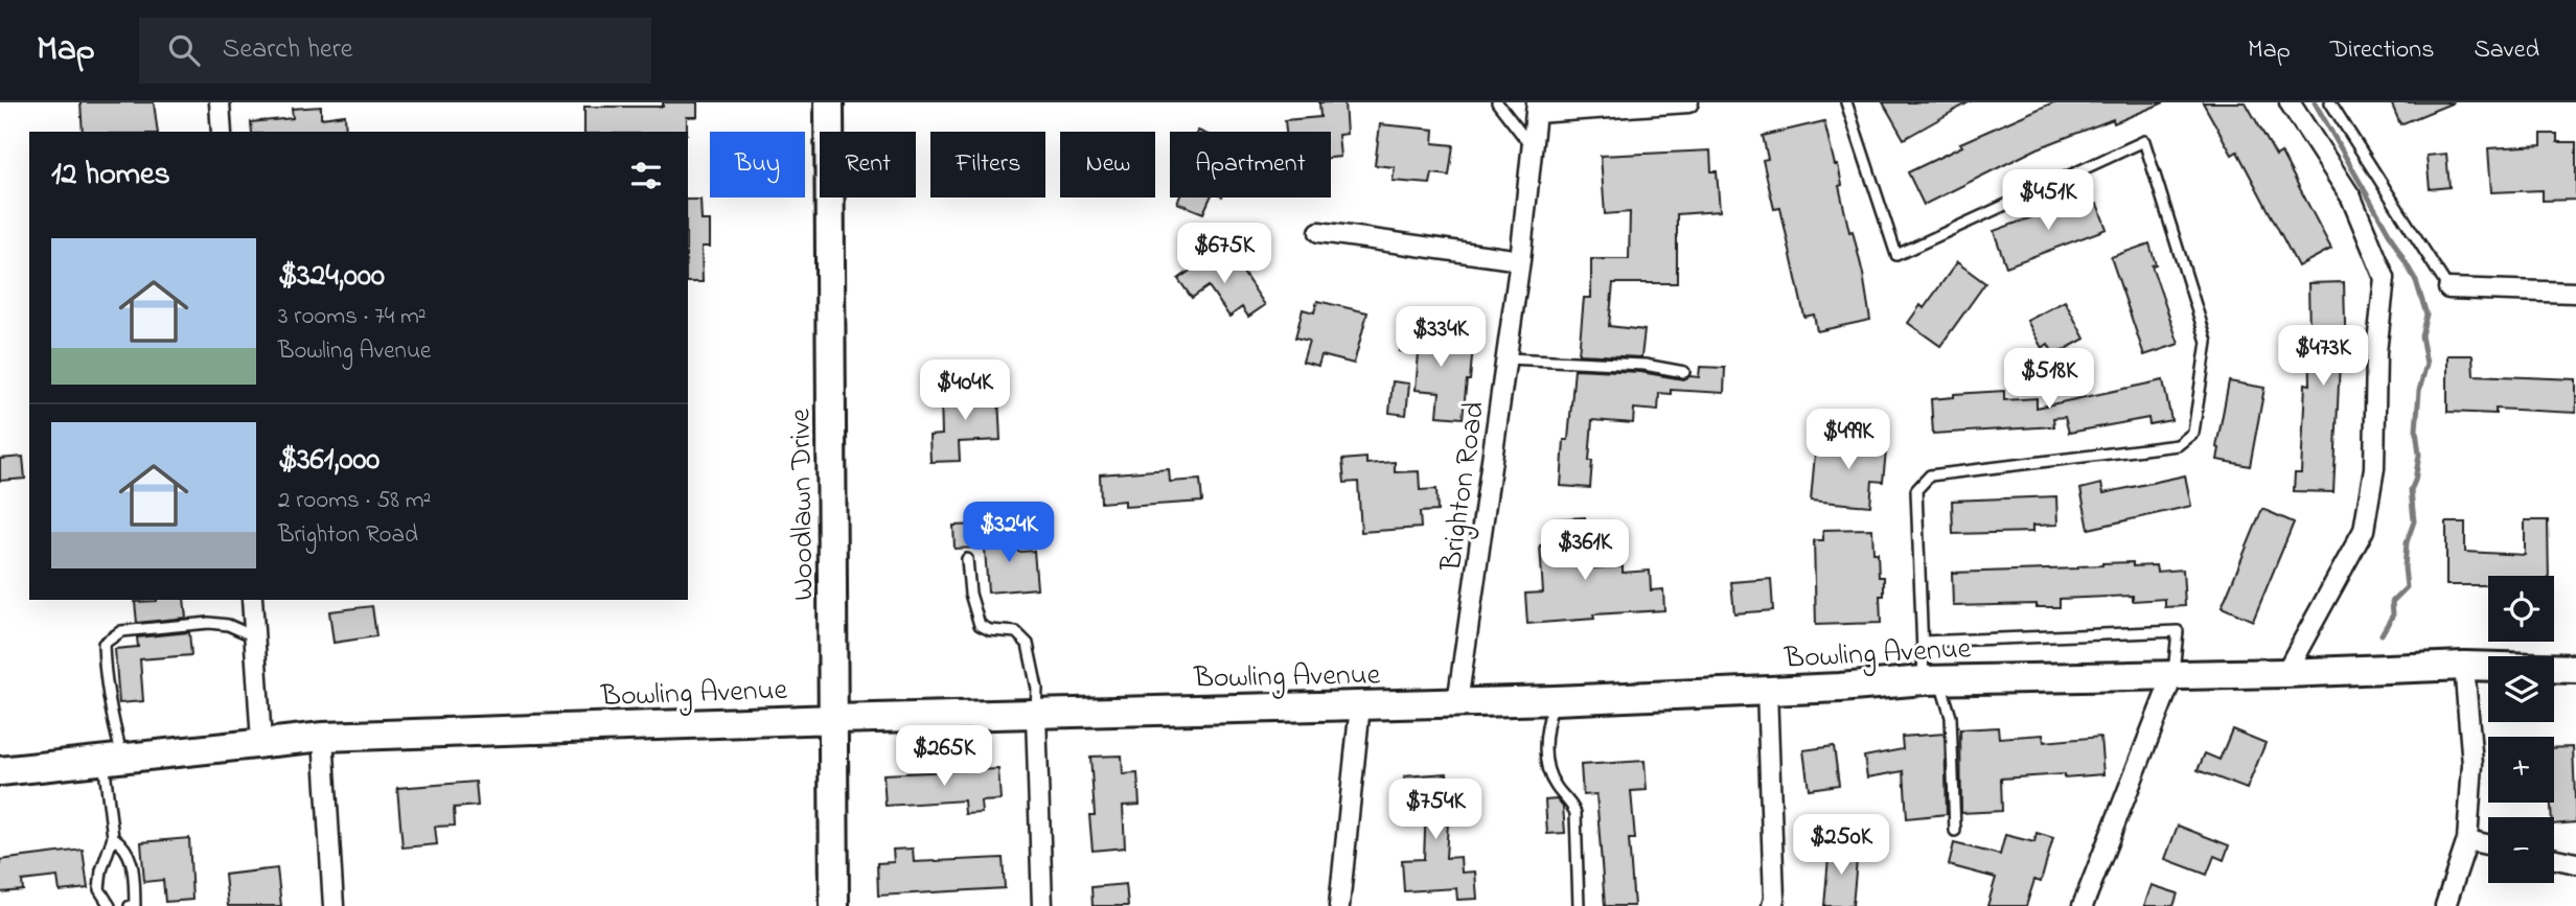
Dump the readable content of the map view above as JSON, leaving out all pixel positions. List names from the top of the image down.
{
  "streets": {
    "street": ["Brighton Road", "Woodlawn Drive", "Bowling Avenue"]
  },
  "crossings": [
    ["Brighton Road", "Bowling Avenue"],
    ["Woodlawn Drive", "Bowling Avenue"]
  ],
  "page": {
    "header": "Map",
    "search": "Search here",
    "nav": ["Map", "Directions", "Saved"],
    "chip": [
      "Buy",
      "Rent",
      "Filters",
      "New",
      "Apartment"
    ],
    "heading": "12 homes",
    "price": [
      "$451K",
      "$675K",
      "$334K",
      "$473K",
      "$518K",
      "$404K",
      "$499K",
      "$324K",
      "$361K",
      "$265K",
      "$754K",
      "$250K"
    ],
    "list": [
      {
        "name": "$324,000",
        "note": "3 rooms · 74 m² · Bowling Avenue"
      },
      {
        "name": "$361,000",
        "note": "2 rooms · 58 m² · Brighton Road"
      }
    ],
    "map_buttons": ["+", "−"]
  }
}
